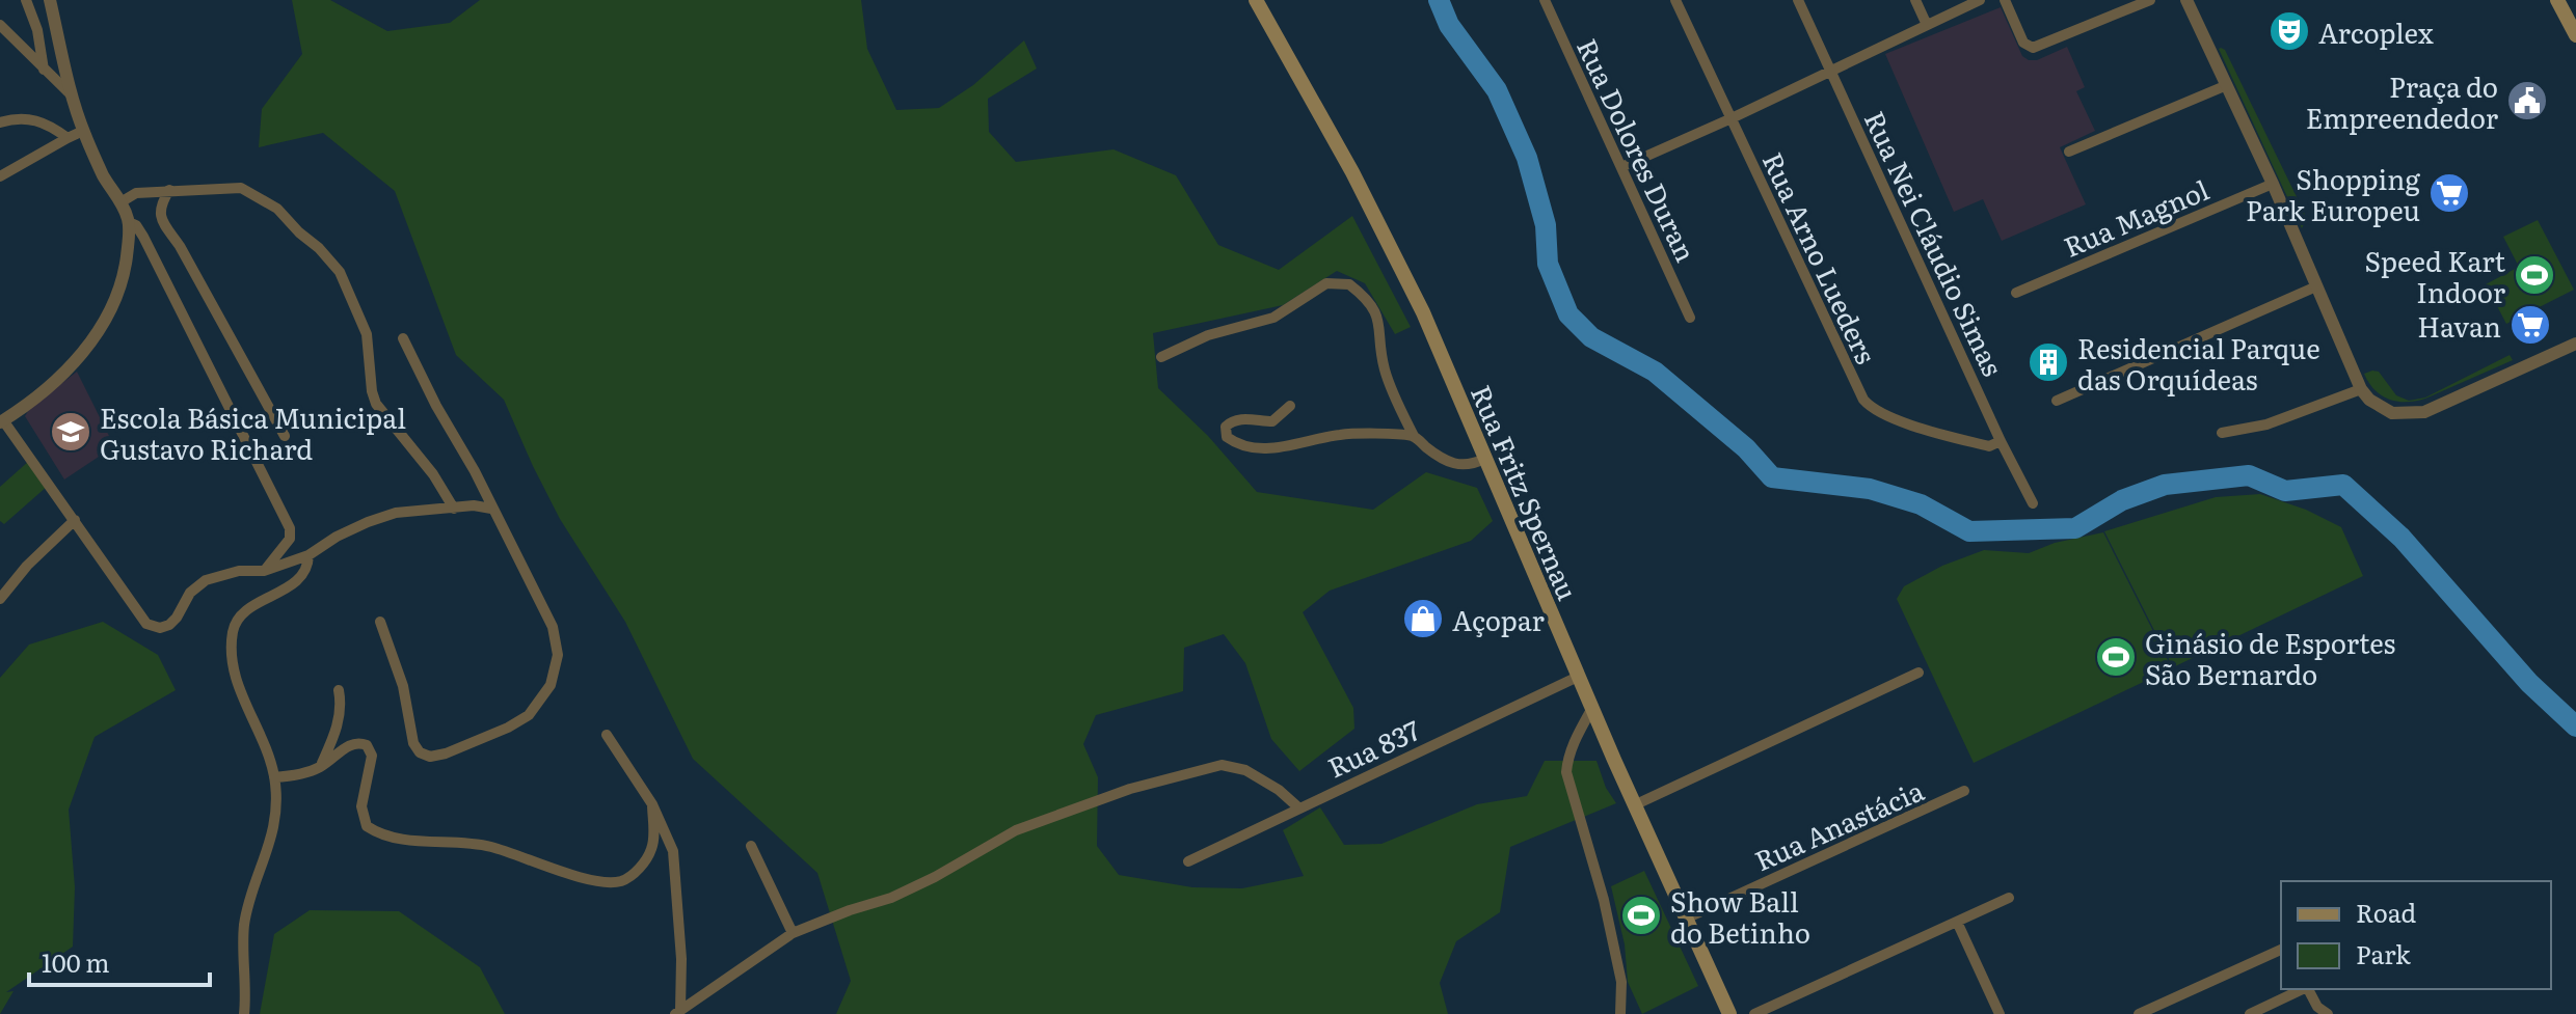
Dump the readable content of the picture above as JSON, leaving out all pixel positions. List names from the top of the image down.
{
  "streets": {
    "main road": ["Rua Fritz Spernau"],
    "street": [
      "Rua Dolores Duran",
      "Rua Magnol",
      "Rua Nei Cláudio Simas",
      "Rua Arno Lueders",
      "Rua 837",
      "Rua Anastácia"
    ]
  },
  "crossings": [
    ["Rua Nei Cláudio Simas", "Rua Arno Lueders"],
    ["Rua Fritz Spernau", "Rua 837"],
    ["Rua Fritz Spernau", "Rua Anastácia"]
  ],
  "places": {
    "theatre": ["Arcoplex"],
    "public building": ["Praça do Empreendedor"],
    "supermarket": ["Shopping Park Europeu", "Havan"],
    "sports": ["Speed Kart Indoor", "Ginásio de Esportes São Bernardo", "Show Ball do Betinho"],
    "building": ["Residencial Parque das Orquídeas"],
    "school or university": ["Escola Básica Municipal Gustavo Richard"],
    "shop": ["Açopar"]
  },
  "legend": ["Road", "Park"],
  "scale_bar": "100 m"
}
